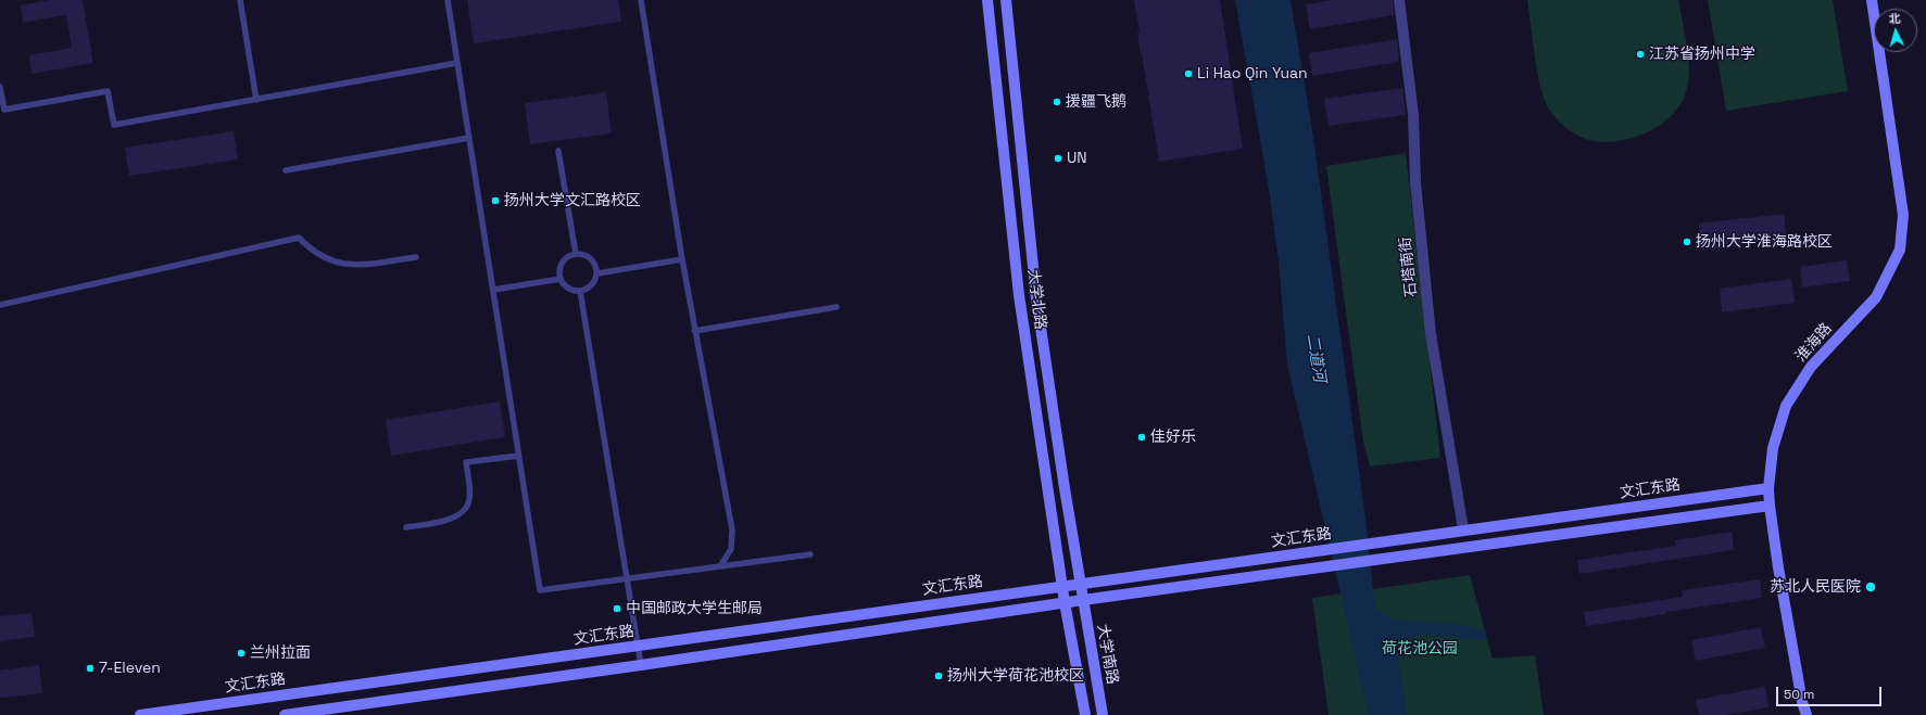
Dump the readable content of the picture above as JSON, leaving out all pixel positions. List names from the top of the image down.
{
  "streets": {
    "main road": [
      "大学北路",
      "淮海路",
      "文汇东路",
      "大学南路"
    ],
    "street": ["石塔南街"]
  },
  "crossings": [
    ["石塔南街", "文汇东路"],
    ["大学北路", "文汇东路"],
    ["大学北路", "大学南路"],
    ["淮海路", "文汇东路"],
    ["文汇东路", "大学南路"]
  ],
  "water": ["二道河"],
  "parks": ["荷花池公园"],
  "places": [
    "江苏省扬州中学",
    "Li Hao Qin Yuan",
    "援疆飞鹅",
    "UN",
    "扬州大学文汇路校区",
    "扬州大学淮海路校区",
    "佳好乐",
    "苏北人民医院",
    "中国邮政大学生邮局",
    "兰州拉面",
    "7-Eleven",
    "扬州大学荷花池校区"
  ],
  "scale_bar": "50 m",
  "north": "top"
}
